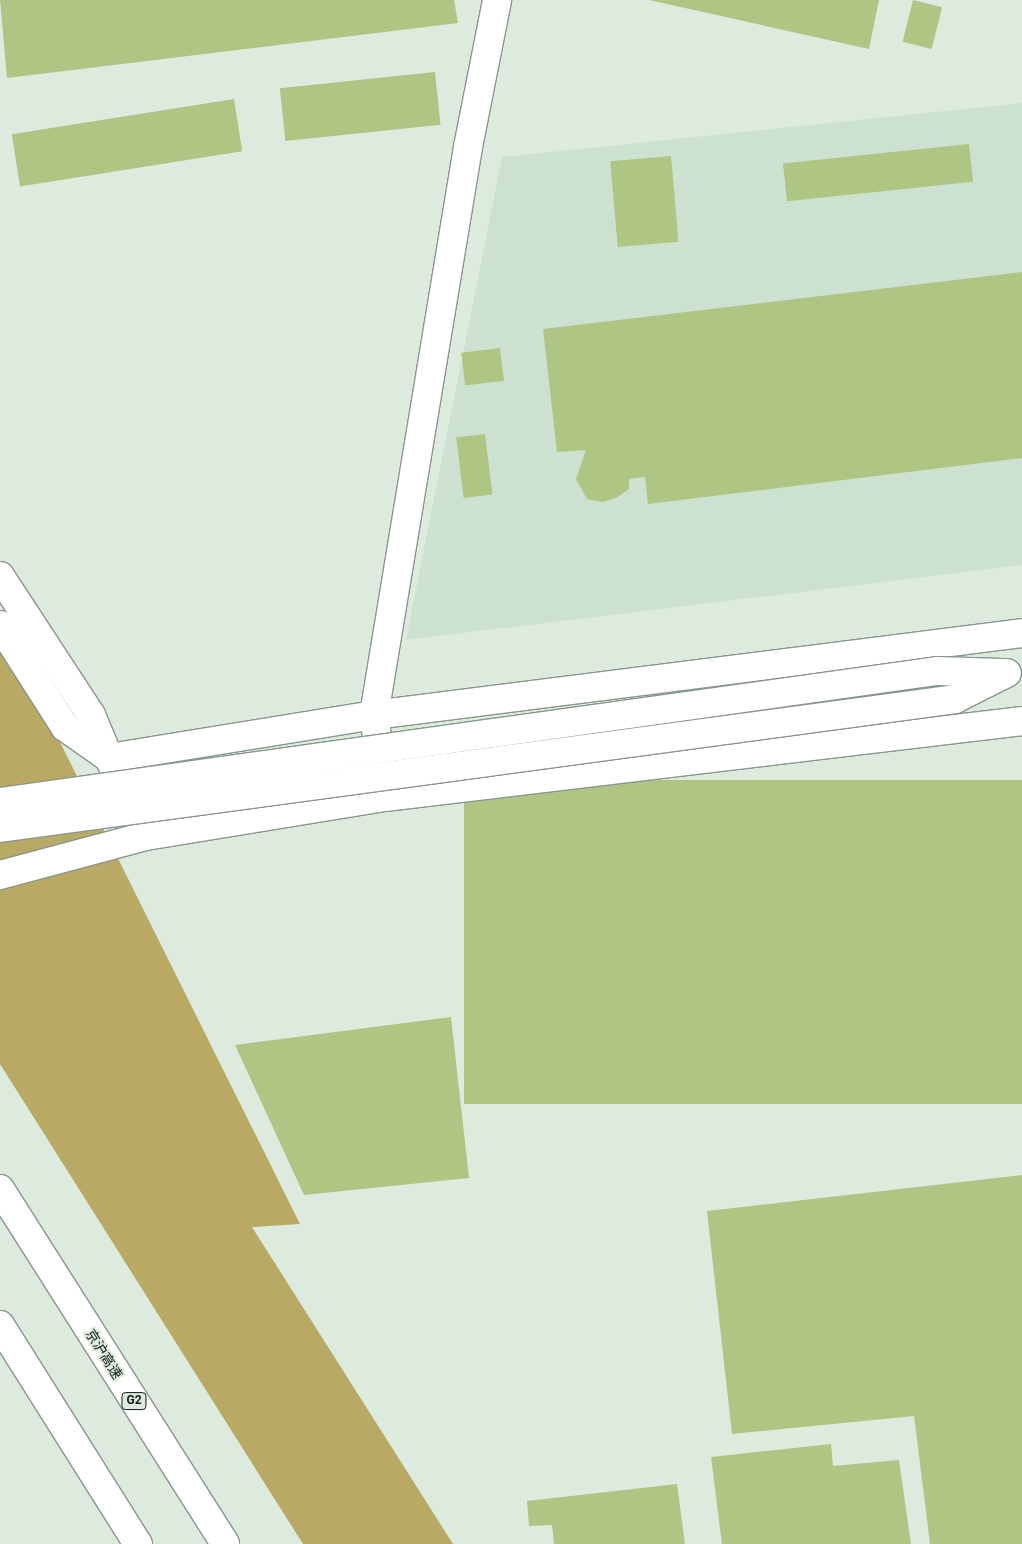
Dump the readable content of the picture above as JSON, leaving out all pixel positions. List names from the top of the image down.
{
  "streets": {
    "main road": ["京沪高速", "G2"]
  }
}
